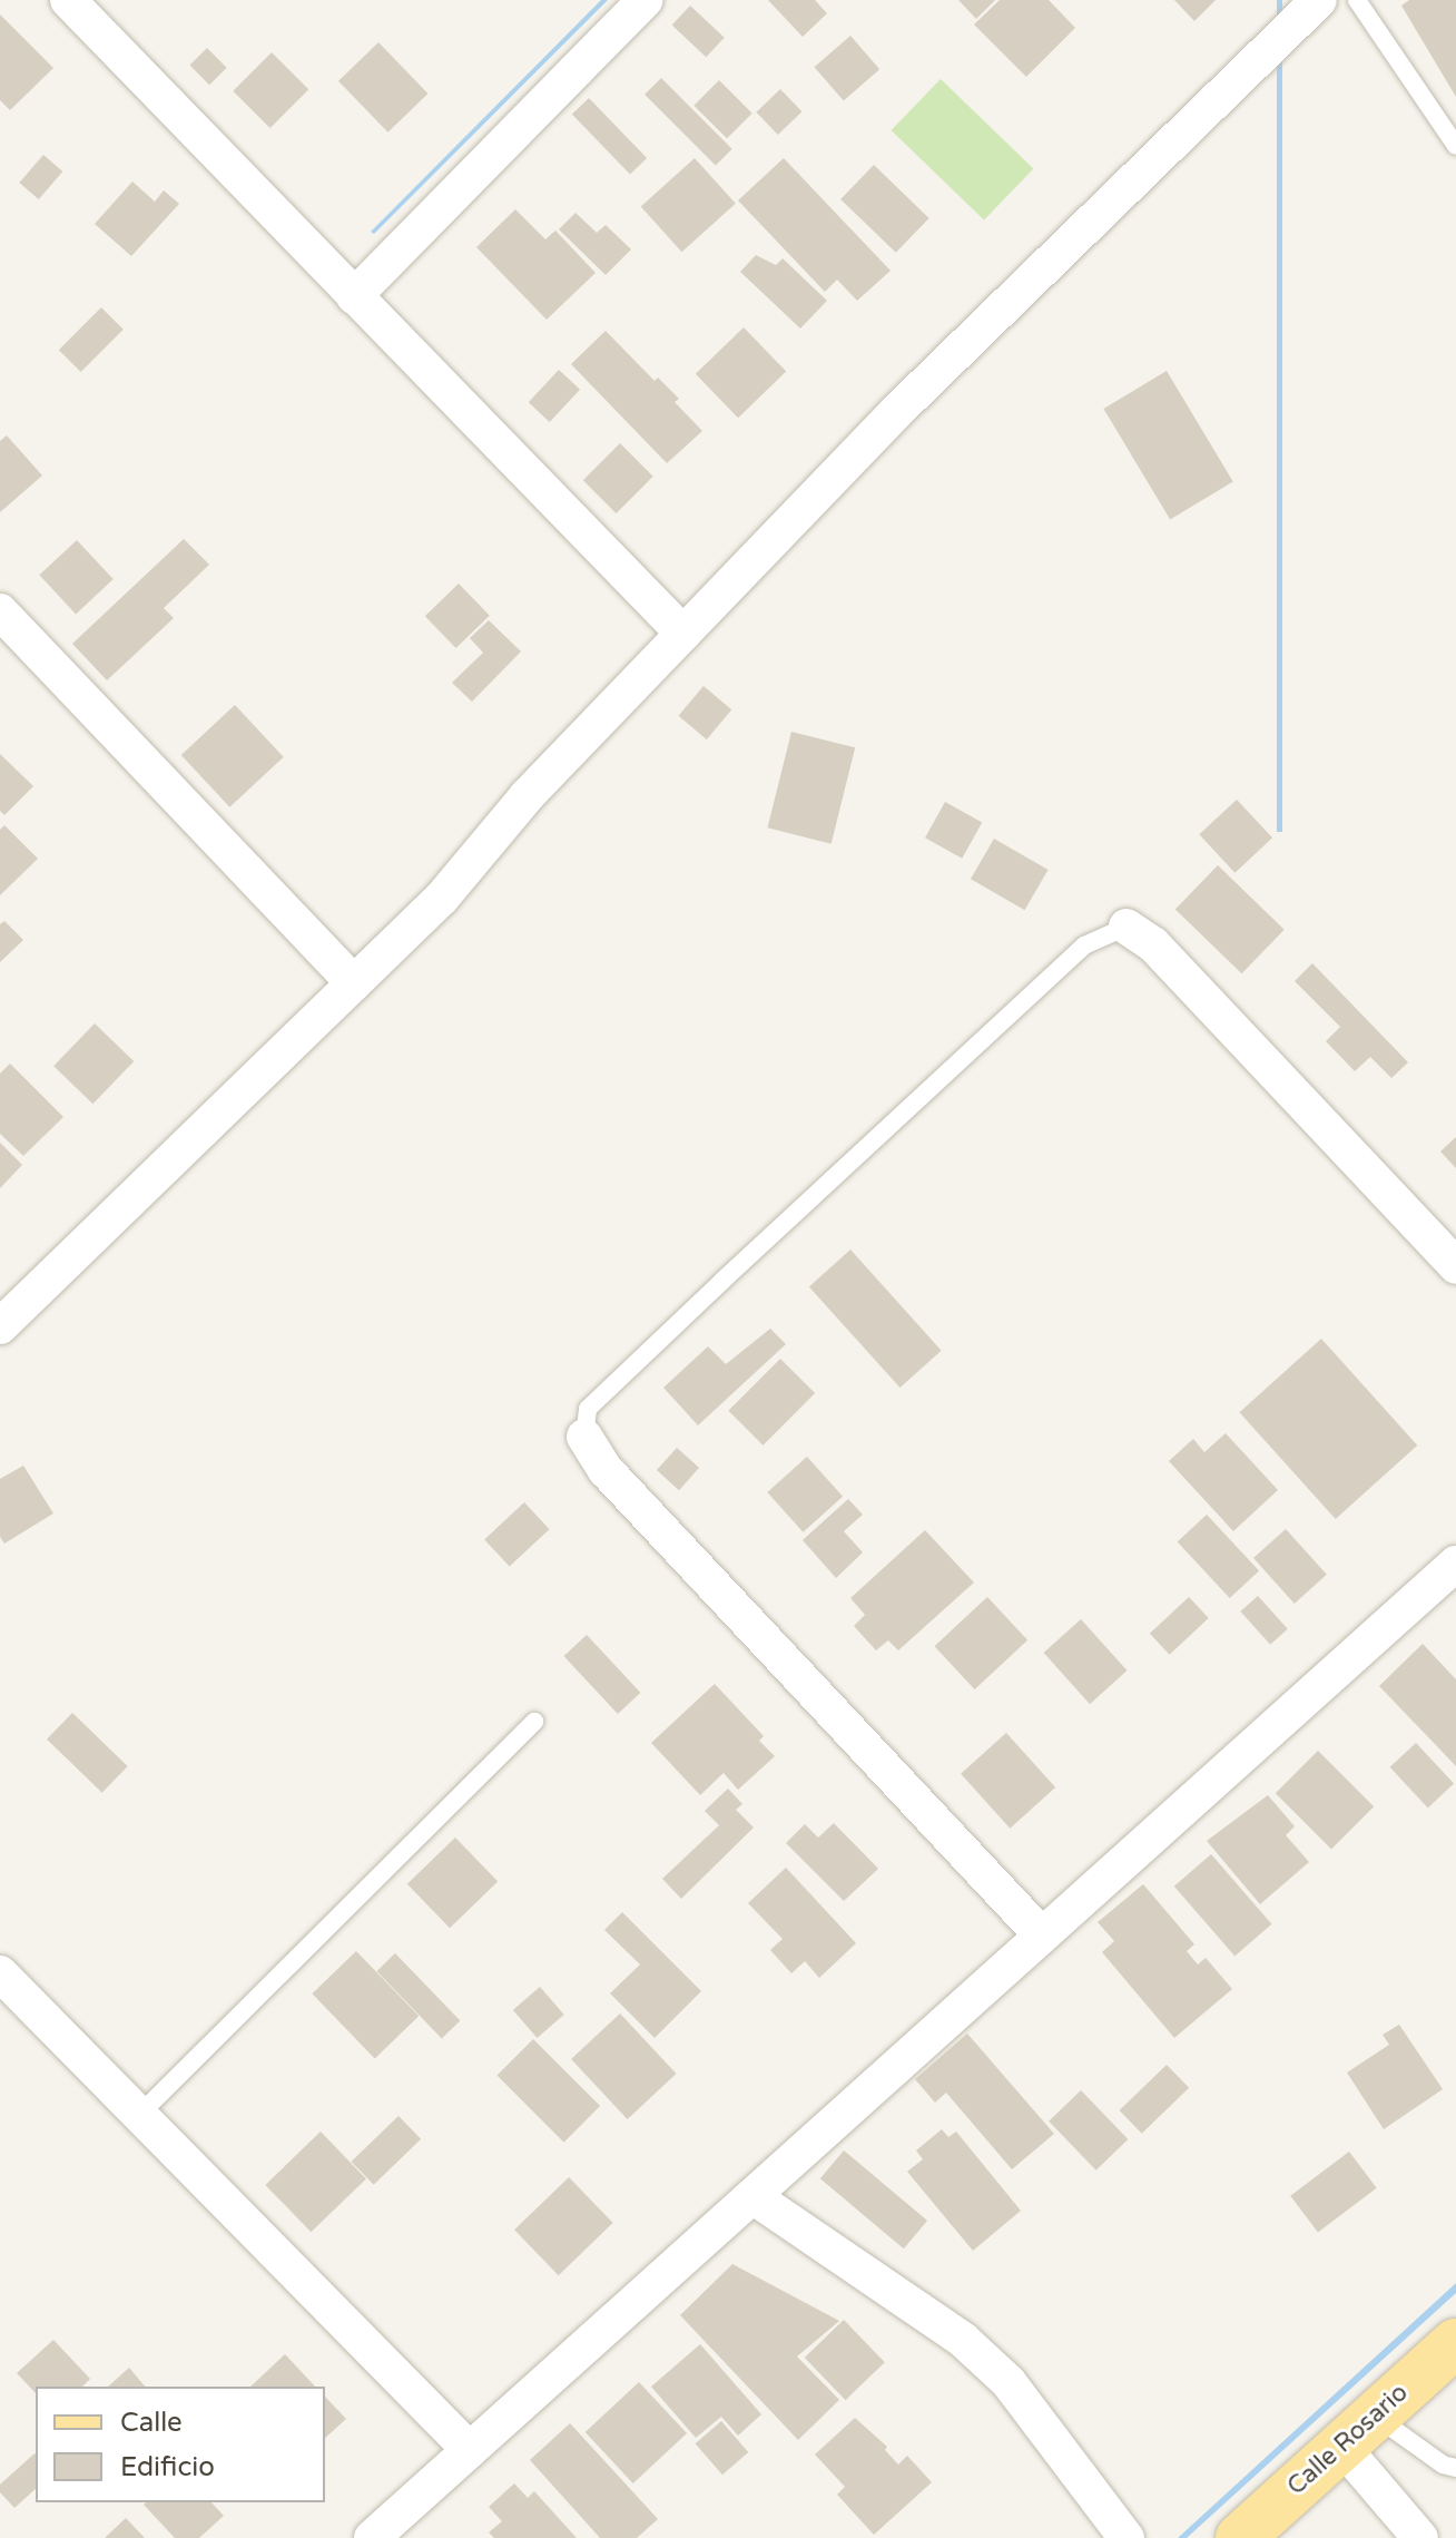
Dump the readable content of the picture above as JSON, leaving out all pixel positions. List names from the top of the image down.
{
  "streets": {
    "main road": ["Calle Rosario"]
  },
  "legend": ["Calle", "Edificio"]
}
